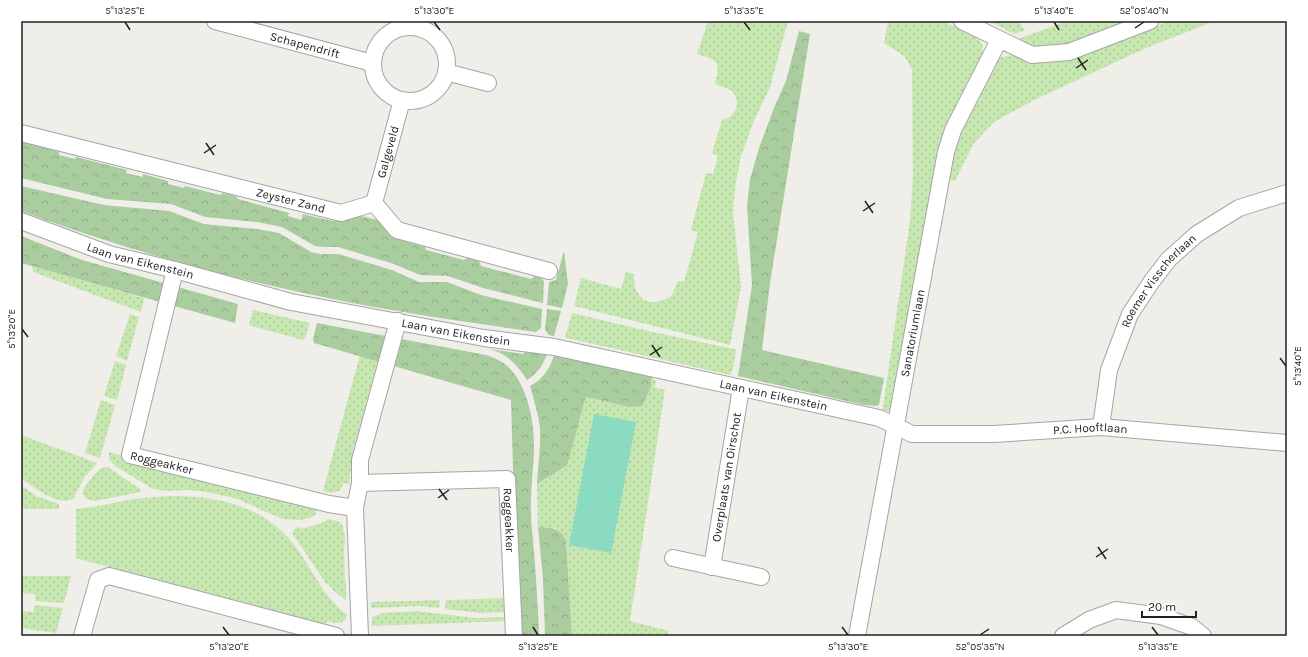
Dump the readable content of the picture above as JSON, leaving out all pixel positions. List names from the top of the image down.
{
  "streets": {
    "street": [
      "Schapendrift",
      "Galgeveld",
      "Zeyster Zand",
      "Laan van Eikenstein",
      "Roemer Visscherlaan",
      "Sanatoriumlaan",
      "P.C. Hooftlaan",
      "Roggeakker",
      "Overplaats van Oirschot"
    ]
  },
  "crossings": [
    ["Schapendrift", "Galgeveld"],
    ["Galgeveld", "Zeyster Zand"],
    ["Laan van Eikenstein", "Sanatoriumlaan"],
    ["Laan van Eikenstein", "P.C. Hooftlaan"],
    ["Laan van Eikenstein", "Roggeakker"],
    ["Laan van Eikenstein", "Overplaats van Oirschot"],
    ["Roemer Visscherlaan", "P.C. Hooftlaan"],
    ["Sanatoriumlaan", "P.C. Hooftlaan"]
  ],
  "scale_bar": "20 m",
  "coordinates": [
    "5°13'25\"E",
    "5°13'30\"E",
    "5°13'35\"E",
    "5°13'40\"E",
    "52°05'40\"N",
    "5°13'20\"E",
    "52°05'35\"N"
  ]
}
